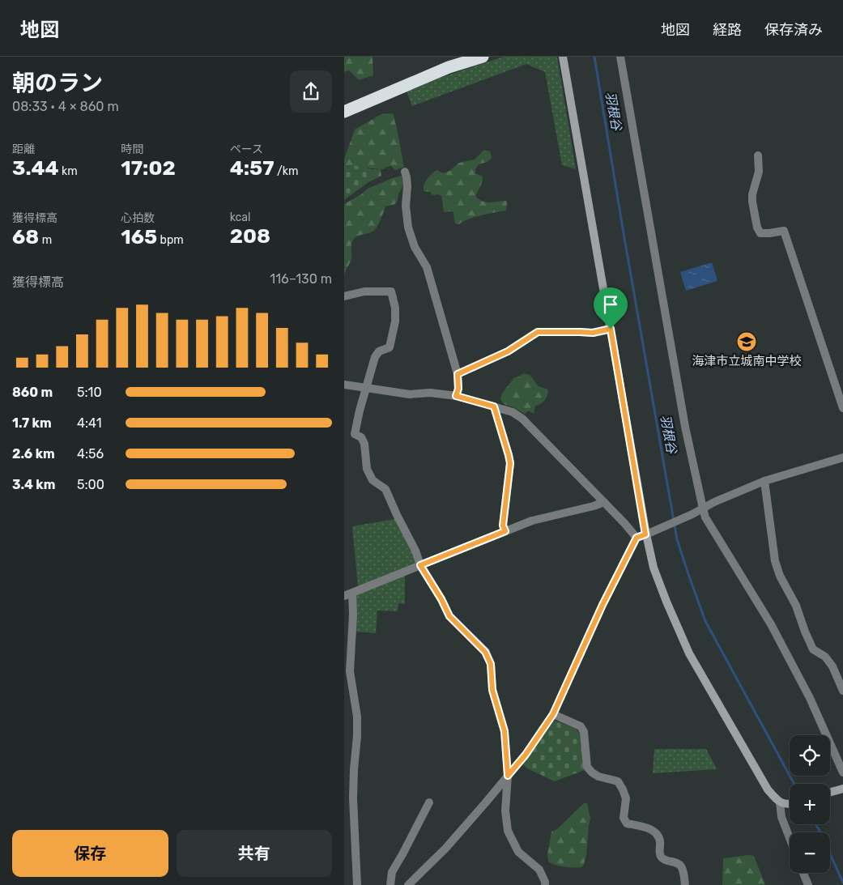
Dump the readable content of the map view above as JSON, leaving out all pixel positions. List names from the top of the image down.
{
  "water": ["羽根谷"],
  "places": {
    "school or university": ["海津市立城南中学校"]
  },
  "page": {
    "header": "地図",
    "nav": ["地図", "経路", "保存済み"],
    "heading": ["朝のラン", "08:33 · 4 × 860 m"],
    "stats": [
      ["距離", "3.44 km"],
      ["時間", "17:02"],
      ["ペース", "4:57 /km"],
      ["獲得標高", "68 m"],
      ["心拍数", "165 bpm"],
      ["kcal", "208"]
    ],
    "chart": ["獲得標高", "116–130 m"],
    "list": [
      {
        "name": "860 m",
        "note": "5:10"
      },
      {
        "name": "1.7 km",
        "note": "4:41"
      },
      {
        "name": "2.6 km",
        "note": "4:56"
      },
      {
        "name": "3.4 km",
        "note": "5:00"
      }
    ],
    "map_buttons": ["+", "−"],
    "buttons": ["保存", "共有"]
  }
}
